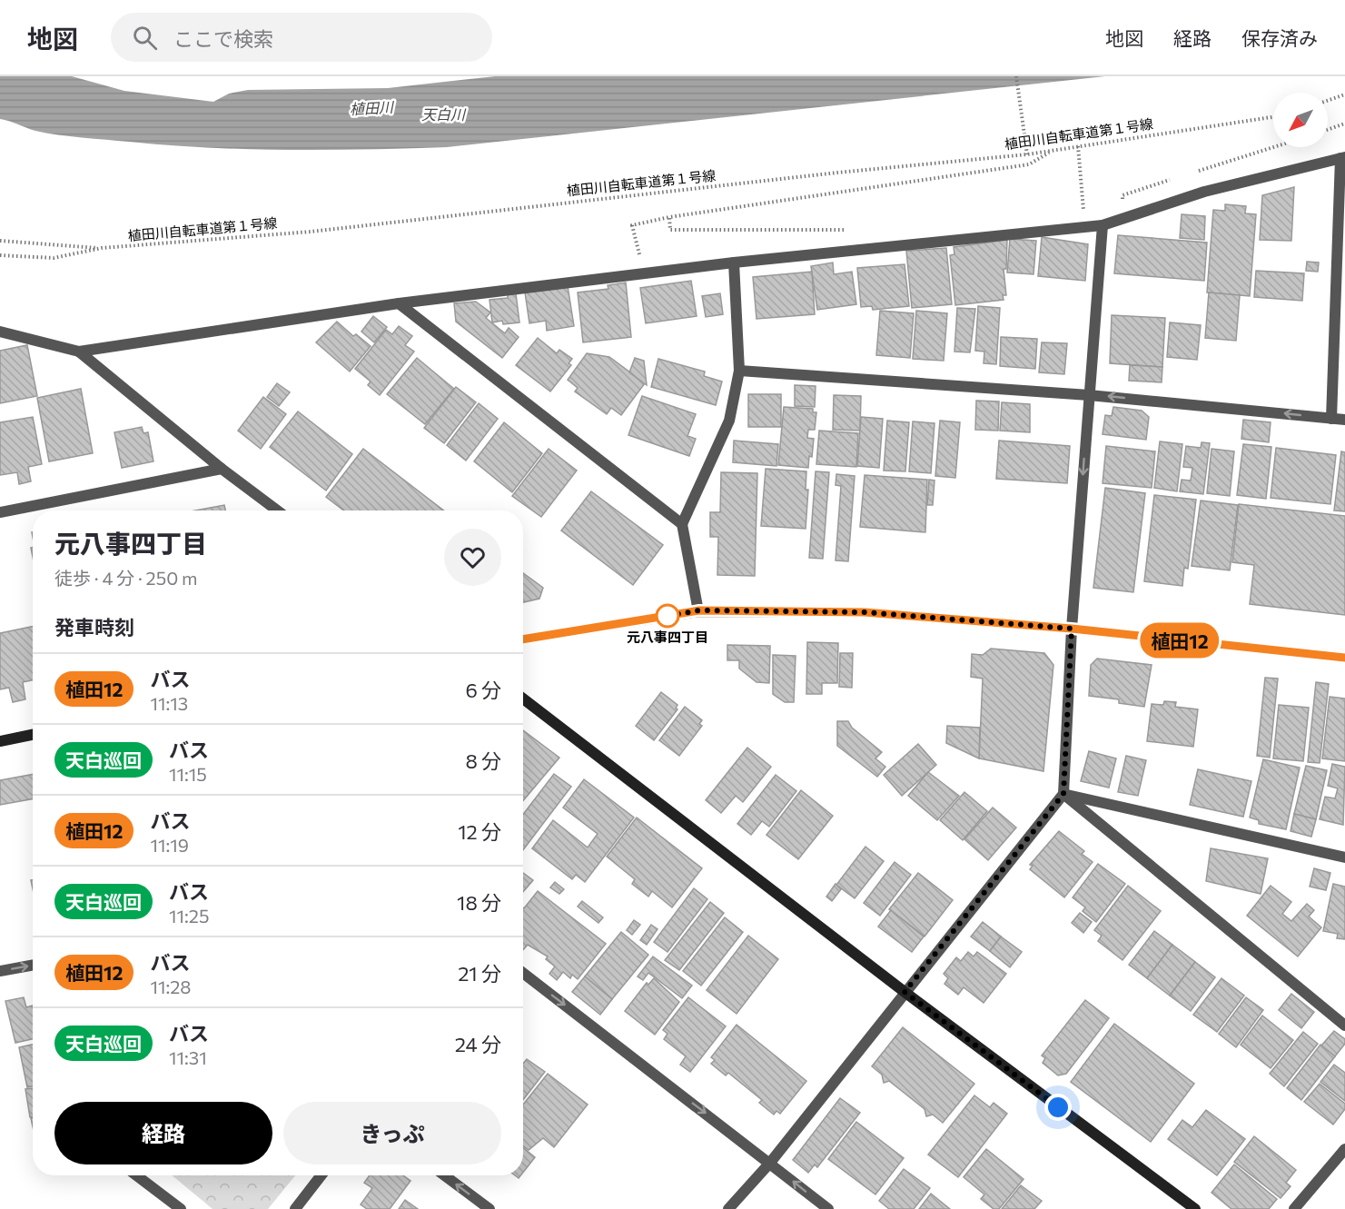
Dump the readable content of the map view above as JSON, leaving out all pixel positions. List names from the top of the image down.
{
  "streets": {
    "path": ["植田川自転車道第１号線"]
  },
  "water": ["植田川", "天白川"],
  "places": ["元八事四丁目"],
  "lines": ["bus line 植田12"],
  "north": "bottom left",
  "page": {
    "header": "地図",
    "search": "ここで検索",
    "nav": ["地図", "経路", "保存済み"],
    "on_map": "植田12",
    "heading": [
      ["元八事四丁目", "徒歩 · 4 分 · 250 m"],
      "発車時刻"
    ],
    "list": [
      {
        "mark": "植田12",
        "name": "バス",
        "note": "11:13",
        "value": "6 分"
      },
      {
        "mark": "天白巡回",
        "name": "バス",
        "note": "11:15",
        "value": "8 分"
      },
      {
        "mark": "植田12",
        "name": "バス",
        "note": "11:19",
        "value": "12 分"
      },
      {
        "mark": "天白巡回",
        "name": "バス",
        "note": "11:25",
        "value": "18 分"
      },
      {
        "mark": "植田12",
        "name": "バス",
        "note": "11:28",
        "value": "21 分"
      },
      {
        "mark": "天白巡回",
        "name": "バス",
        "note": "11:31",
        "value": "24 分"
      }
    ],
    "buttons": ["経路", "きっぷ"]
  }
}
